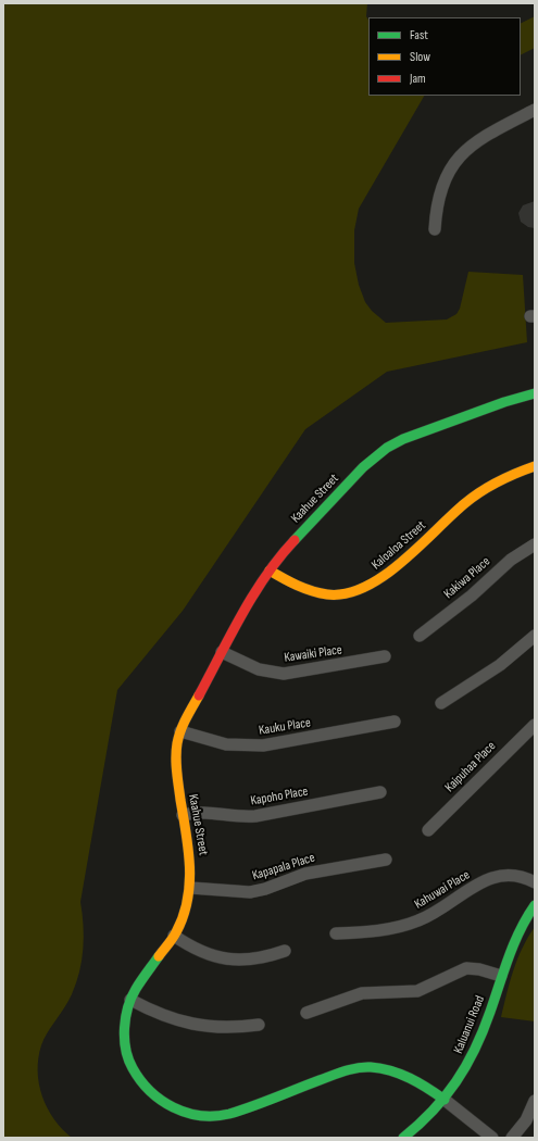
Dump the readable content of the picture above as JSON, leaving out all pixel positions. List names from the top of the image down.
{
  "streets": {
    "street": [
      "Kaahue Street",
      "Kaloaloa Street",
      "Kakiwa Place",
      "Kawaiki Place",
      "Kauku Place",
      "Kaipuhaa Place",
      "Kapoho Place",
      "Kapapala Place",
      "Kahuwai Place",
      "Kaluanui Road"
    ]
  },
  "crossings": [
    ["Kaahue Street", "Kaloaloa Street"],
    ["Kaahue Street", "Kawaiki Place"],
    ["Kaahue Street", "Kauku Place"],
    ["Kaahue Street", "Kapoho Place"],
    ["Kaahue Street", "Kapapala Place"],
    ["Kaahue Street", "Kaluanui Road"]
  ],
  "legend": ["Fast", "Slow", "Jam"]
}
